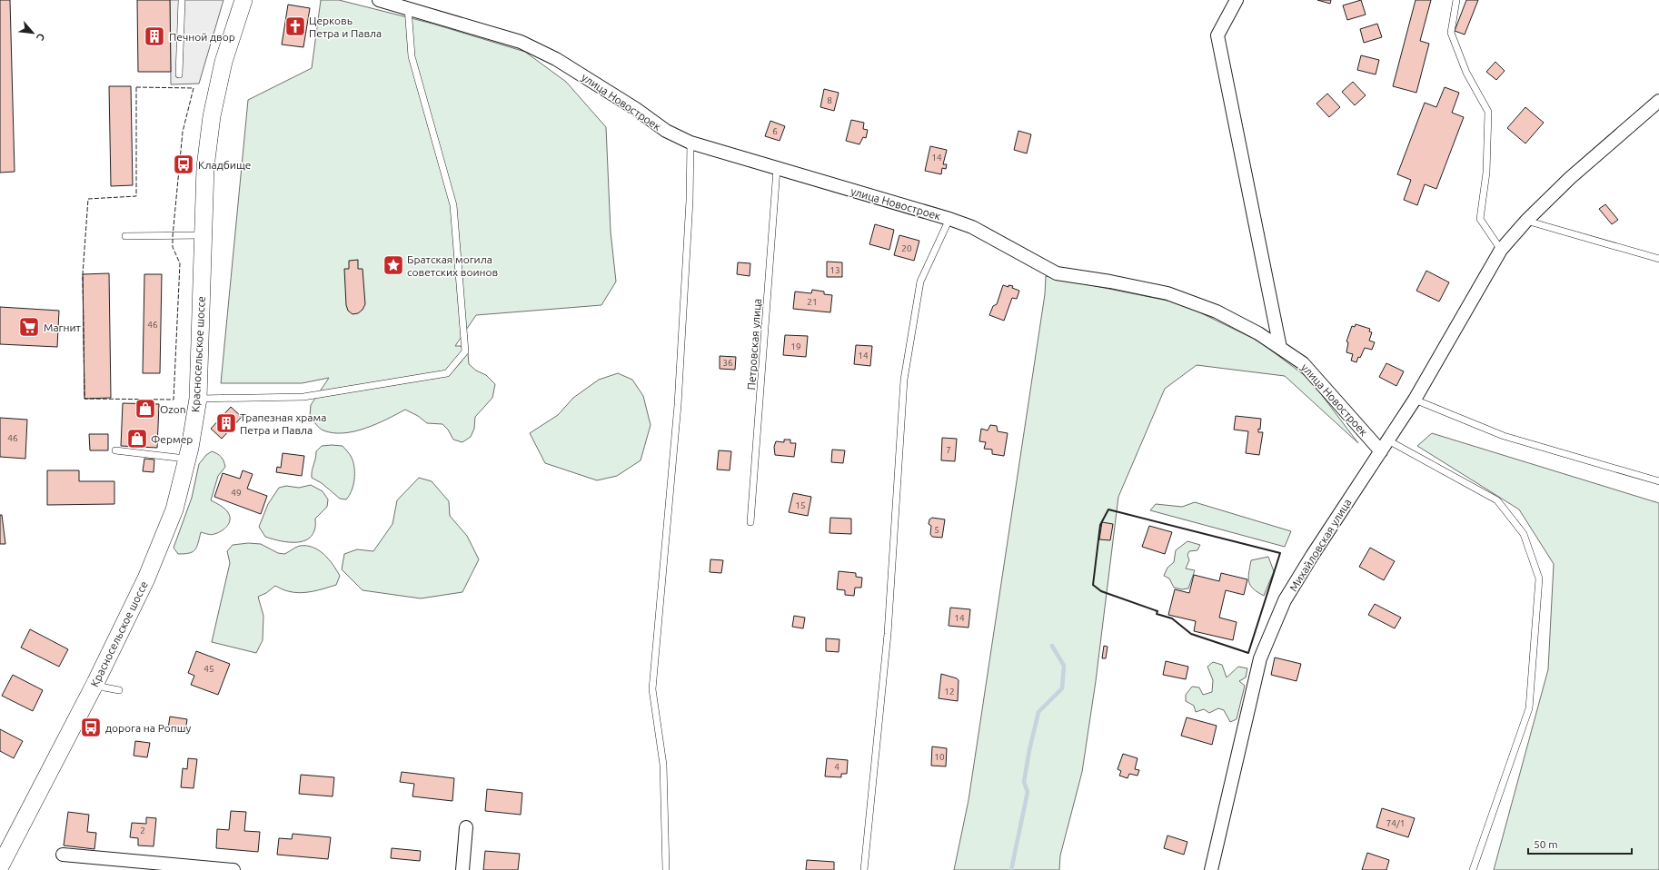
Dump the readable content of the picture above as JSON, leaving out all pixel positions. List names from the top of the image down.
{
  "streets": {
    "main road": ["Красносельское шоссе"],
    "street": ["улица Новостроек", "Михайловская улица"],
    "lane": ["Петровская улица"]
  },
  "crossings": [
    ["улица Новостроек", "Петровская улица"],
    ["улица Новостроек", "Михайловская улица"]
  ],
  "places": {
    "church": ["Церковь Петра и Павла"],
    "building": ["Печной двор", "Трапезная храма Петра и Павла"],
    "bus stop": ["Кладбище", "дорога на Ропшу"],
    "place": ["Братская могила советских воинов"],
    "supermarket": ["Магнит"],
    "shop": ["Ozon", "Фермер"]
  },
  "house_numbers": [
    "8",
    "6",
    "14",
    "20",
    "13",
    "21",
    "46",
    "19",
    "14",
    "36",
    "46",
    "7",
    "49",
    "15",
    "5",
    "14",
    "45",
    "12",
    "10",
    "4",
    "74/1",
    "2"
  ],
  "scale_bar": "50 m",
  "north": "bottom right"
}
